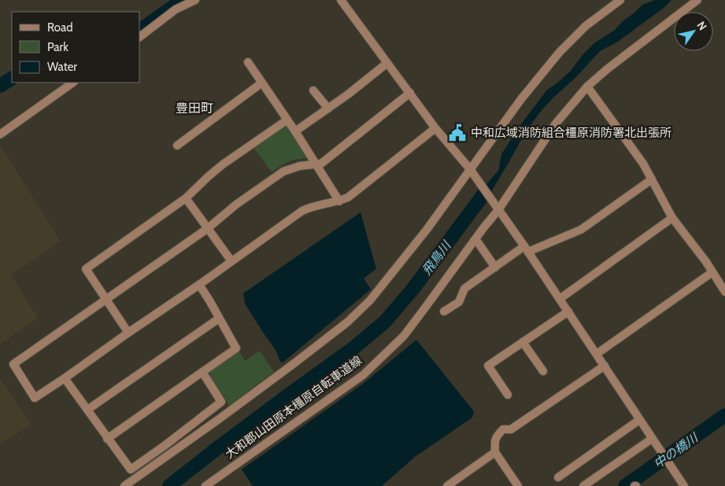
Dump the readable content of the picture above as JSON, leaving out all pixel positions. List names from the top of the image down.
{
  "streets": {
    "street": ["大和郡山田原本橿原自転車道線"]
  },
  "districts": ["豊田町"],
  "water": ["飛鳥川", "中の橋川"],
  "places": {
    "public building": ["中和広域消防組合橿原消防署北出張所"]
  },
  "legend": ["Road", "Park", "Water"],
  "north": "top right"
}
